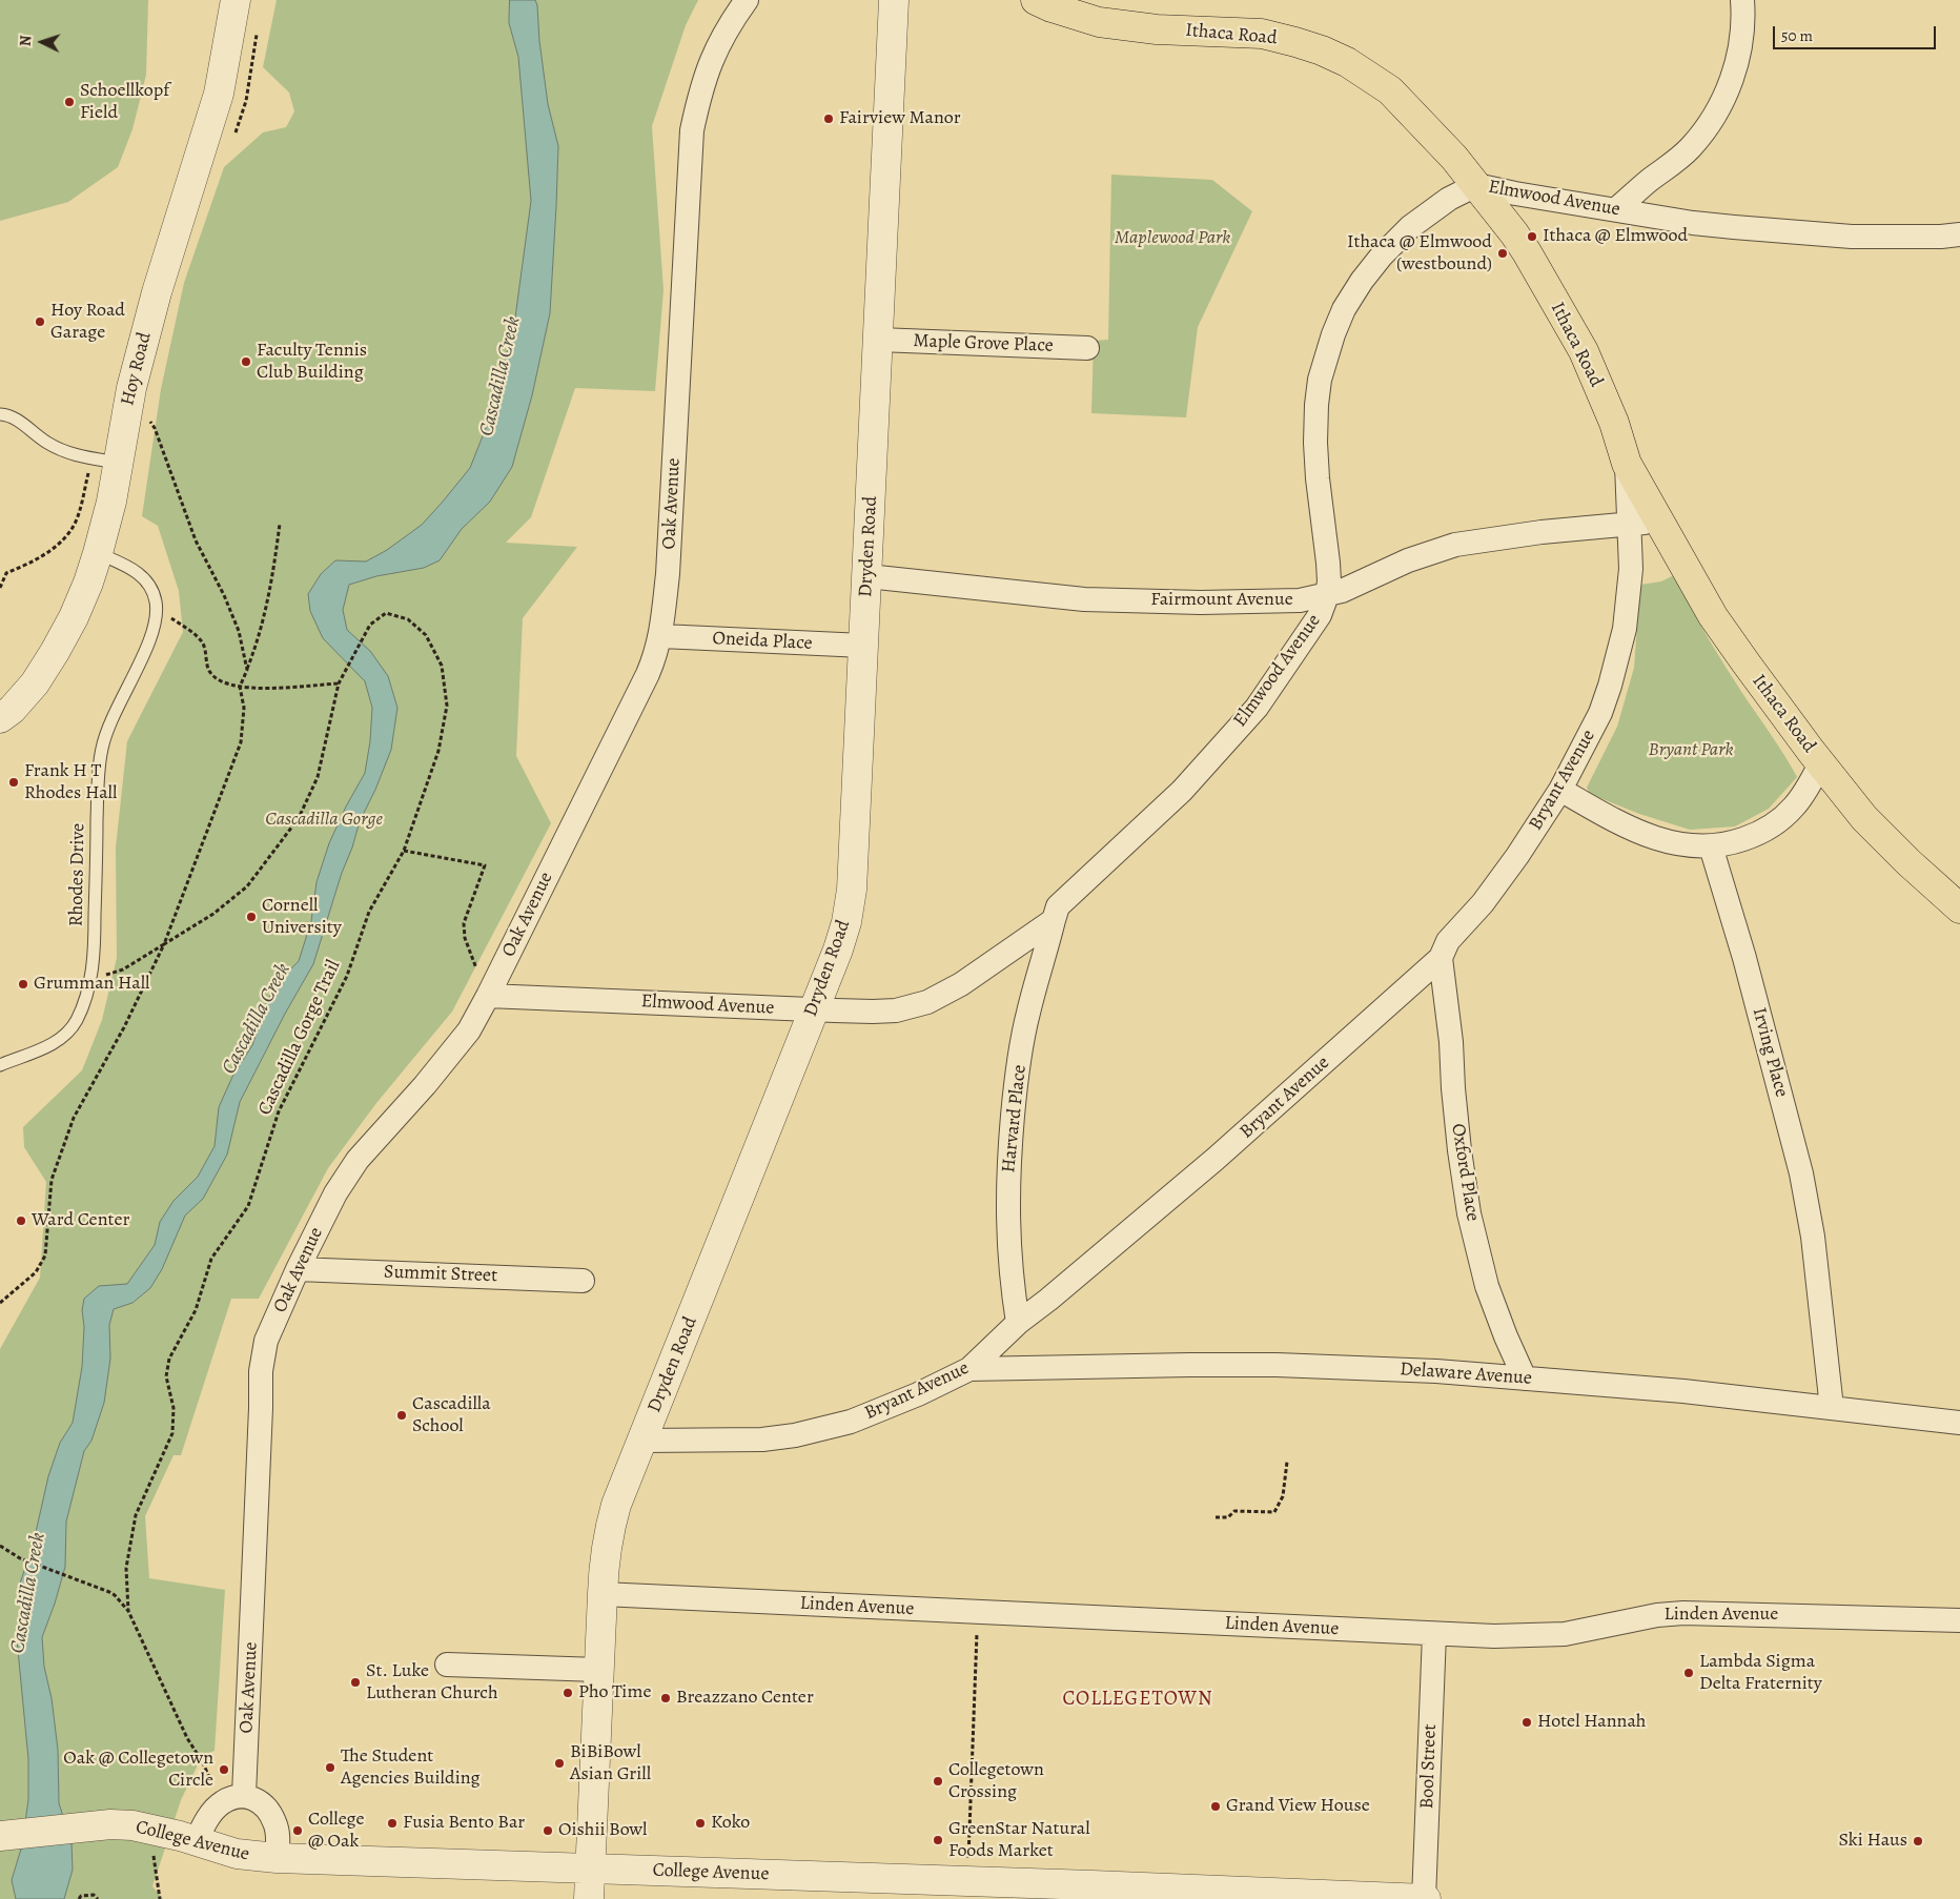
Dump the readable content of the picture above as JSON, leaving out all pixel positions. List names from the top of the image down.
{
  "streets": {
    "main road": ["Ithaca Road"],
    "street": [
      "Elmwood Avenue",
      "Maple Grove Place",
      "Hoy Road",
      "Oak Avenue",
      "Dryden Road",
      "Fairmount Avenue",
      "Oneida Place",
      "Bryant Avenue",
      "Irving Place",
      "Harvard Place",
      "Oxford Place",
      "Summit Street",
      "Delaware Avenue",
      "Linden Avenue",
      "Bool Street",
      "College Avenue"
    ],
    "lane": ["Rhodes Drive"],
    "path": ["Cascadilla Gorge Trail"]
  },
  "crossings": [
    ["Ithaca Road", "Elmwood Avenue"],
    ["Ithaca Road", "Fairmount Avenue"],
    ["Ithaca Road", "Bryant Avenue"],
    ["Elmwood Avenue", "Oak Avenue"],
    ["Elmwood Avenue", "Dryden Road"],
    ["Elmwood Avenue", "Fairmount Avenue"],
    ["Elmwood Avenue", "Harvard Place"],
    ["Maple Grove Place", "Dryden Road"],
    ["Hoy Road", "Rhodes Drive"],
    ["Oak Avenue", "Oneida Place"],
    ["Oak Avenue", "Summit Street"],
    ["Dryden Road", "Fairmount Avenue"],
    ["Dryden Road", "Oneida Place"],
    ["Dryden Road", "Bryant Avenue"],
    ["Dryden Road", "Linden Avenue"],
    ["Dryden Road", "College Avenue"],
    ["Fairmount Avenue", "Bryant Avenue"],
    ["Bryant Avenue", "Harvard Place"],
    ["Bryant Avenue", "Oxford Place"],
    ["Bryant Avenue", "Delaware Avenue"],
    ["Rhodes Drive", "Cascadilla Gorge Trail"],
    ["Irving Place", "Delaware Avenue"],
    ["Oxford Place", "Delaware Avenue"],
    ["Linden Avenue", "Bool Street"],
    ["Bool Street", "College Avenue"]
  ],
  "districts": ["COLLEGETOWN"],
  "water": ["Cascadilla Creek"],
  "parks": ["Maplewood Park", "Bryant Park", "Cascadilla Gorge"],
  "places": [
    "Schoellkopf Field",
    "Fairview Manor",
    "Ithaca @ Elmwood",
    "Ithaca @ Elmwood (westbound)",
    "Hoy Road Garage",
    "Faculty Tennis Club Building",
    "Frank H T Rhodes Hall",
    "Cornell University",
    "Grumman Hall",
    "Ward Center",
    "Cascadilla School",
    "Lambda Sigma Delta Fraternity",
    "St. Luke Lutheran Church",
    "Pho Time",
    "Breazzano Center",
    "Hotel Hannah",
    "BiBiBowl Asian Grill",
    "The Student Agencies Building",
    "Oak @ Collegetown Circle",
    "Collegetown Crossing",
    "Grand View House",
    "Fusia Bento Bar",
    "Koko",
    "College @ Oak",
    "Oishii Bowl",
    "GreenStar Natural Foods Market",
    "Ski Haus"
  ],
  "scale_bar": "50 m",
  "north": "left"
}
